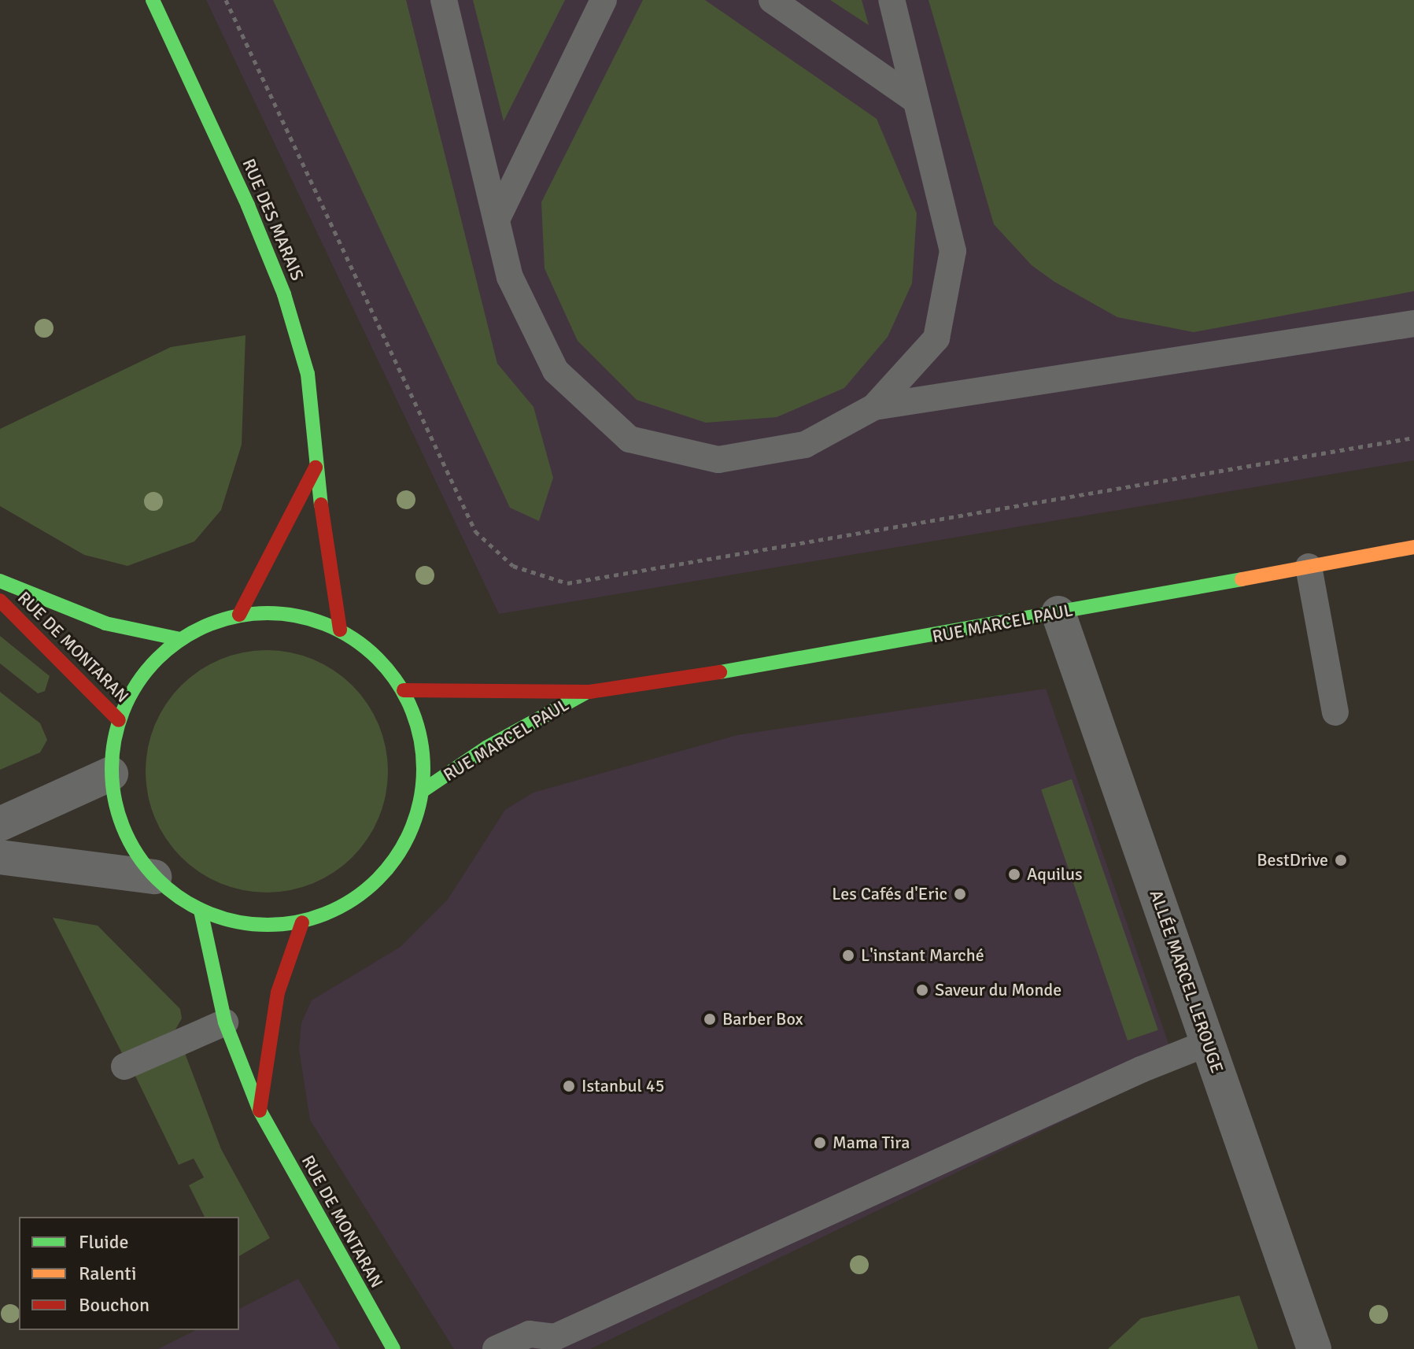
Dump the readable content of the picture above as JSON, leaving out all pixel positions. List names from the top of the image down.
{
  "streets": {
    "street": [
      "RUE DES MARAIS",
      "RUE MARCEL PAUL",
      "RUE DE MONTARAN",
      "ALLÉE MARCEL LEROUGE"
    ]
  },
  "crossings": [
    ["RUE DES MARAIS", "RUE DE MONTARAN"],
    ["RUE MARCEL PAUL", "RUE DE MONTARAN"],
    ["RUE MARCEL PAUL", "ALLÉE MARCEL LEROUGE"]
  ],
  "places": [
    "BestDrive",
    "Aquilus",
    "Les Cafés d'Eric",
    "L'instant Marché",
    "Saveur du Monde",
    "Barber Box",
    "Istanbul 45",
    "Mama Tira"
  ],
  "legend": ["Fluide", "Ralenti", "Bouchon"]
}
